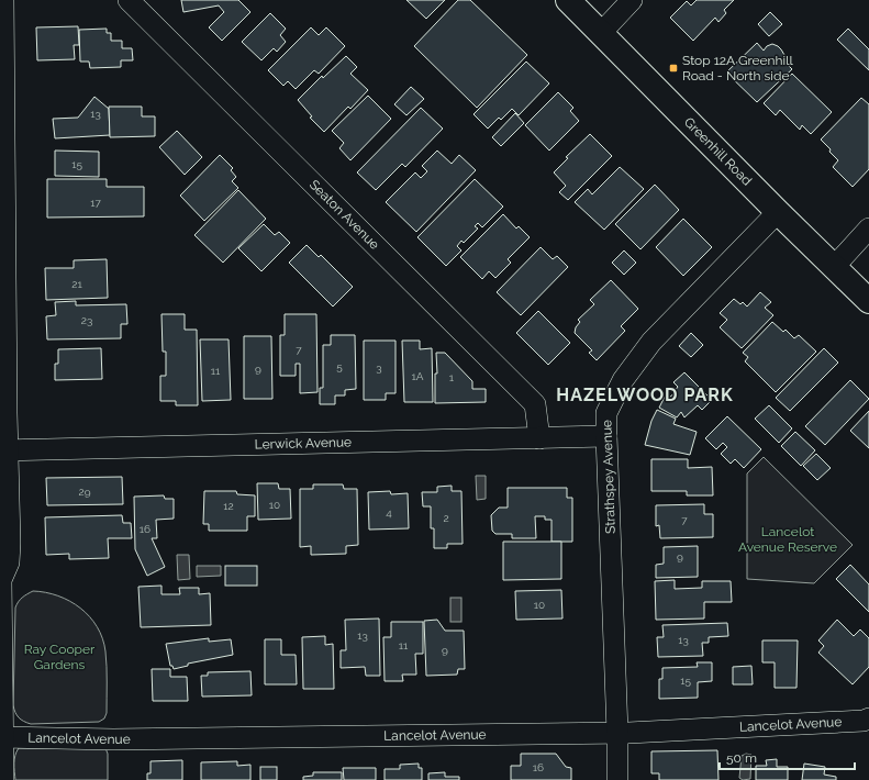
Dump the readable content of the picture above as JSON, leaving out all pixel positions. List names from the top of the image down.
{
  "streets": {
    "main road": ["Greenhill Road"],
    "street": [
      "Seaton Avenue",
      "Lerwick Avenue",
      "Strathspey Avenue",
      "Lancelot Avenue"
    ]
  },
  "crossings": [
    ["Greenhill Road", "Strathspey Avenue"],
    ["Seaton Avenue", "Lerwick Avenue"],
    ["Lerwick Avenue", "Strathspey Avenue"],
    ["Strathspey Avenue", "Lancelot Avenue"]
  ],
  "districts": ["HAZELWOOD PARK"],
  "parks": ["Lancelot Avenue Reserve", "Ray Cooper Gardens"],
  "places": {
    "transit": ["Stop 12A Greenhill Road - North side"]
  },
  "house_numbers": [
    "13",
    "15",
    "17",
    "21",
    "23",
    "7",
    "5",
    "3",
    "9",
    "11",
    "1A",
    "1",
    "29",
    "10",
    "12",
    "4",
    "2",
    "7",
    "16",
    "9",
    "10",
    "13",
    "13",
    "11",
    "9",
    "15",
    "16"
  ],
  "scale_bar": "50 m"
}
